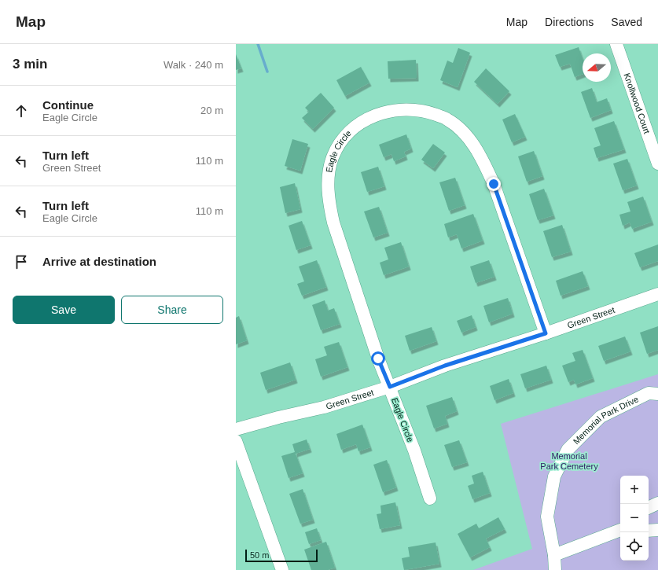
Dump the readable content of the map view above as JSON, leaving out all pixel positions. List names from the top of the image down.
{
  "streets": {
    "street": [
      "Knollwood Court",
      "Eagle Circle",
      "Green Street",
      "Memorial Park Drive"
    ]
  },
  "crossings": [
    ["Eagle Circle", "Green Street"]
  ],
  "parks": ["Memorial Park Cemetery"],
  "scale_bar": "50 m",
  "north": "left",
  "page": {
    "header": "Map",
    "nav": ["Map", "Directions", "Saved"],
    "heading": ["3 min", "Walk · 240 m"],
    "list": [
      ["Continue", "Eagle Circle", "20 m"],
      ["Turn left", "Green Street", "110 m"],
      ["Turn left", "Eagle Circle", "110 m"],
      "Arrive at destination"
    ],
    "buttons": ["Save", "Share"],
    "map_buttons": ["+", "−"],
    "scale": "50 m"
  }
}
